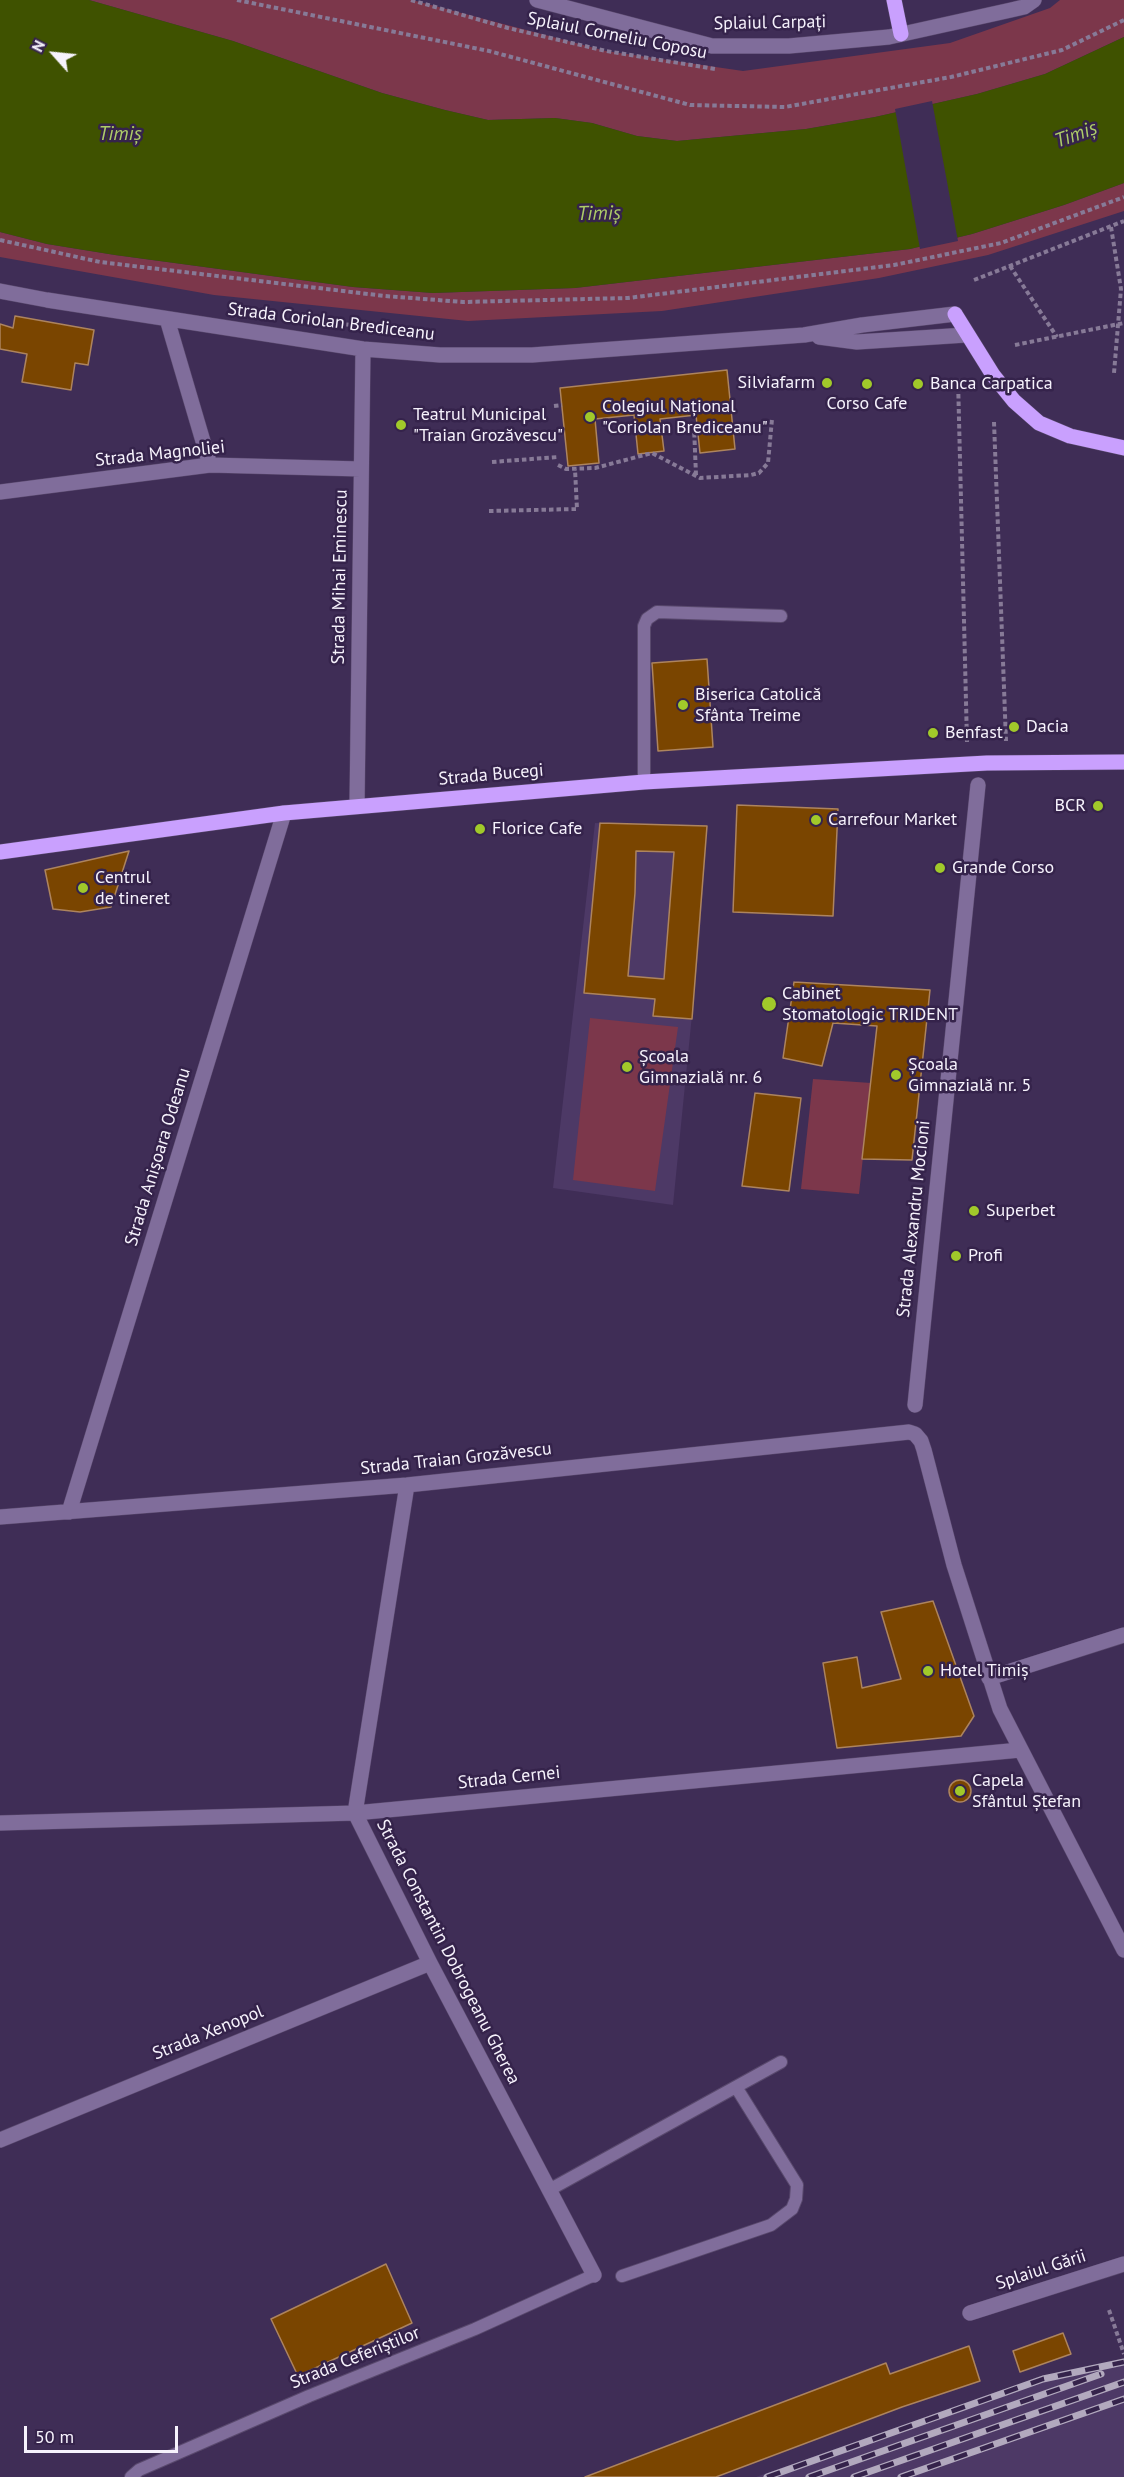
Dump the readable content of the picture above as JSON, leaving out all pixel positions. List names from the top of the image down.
{
  "streets": {
    "main road": ["Strada Bucegi"],
    "street": [
      "Splaiul Carpați",
      "Strada Coriolan Brediceanu",
      "Strada Magnoliei",
      "Strada Mihai Eminescu",
      "Strada Anișoara Odeanu",
      "Strada Alexandru Mocioni",
      "Strada Traian Grozăvescu",
      "Strada Cernei",
      "Strada Constantin Dobrogeanu Gherea",
      "Strada Xenopol",
      "Splaiul Gării"
    ],
    "lane": ["Strada Ceferiștilor"],
    "path": ["Splaiul Corneliu Coposu"]
  },
  "crossings": [
    ["Strada Coriolan Brediceanu", "Strada Mihai Eminescu"],
    ["Strada Magnoliei", "Strada Mihai Eminescu"],
    ["Strada Mihai Eminescu", "Strada Bucegi"],
    ["Strada Bucegi", "Strada Anișoara Odeanu"],
    ["Strada Anișoara Odeanu", "Strada Traian Grozăvescu"],
    ["Strada Traian Grozăvescu", "Strada Constantin Dobrogeanu Gherea"],
    ["Strada Cernei", "Strada Constantin Dobrogeanu Gherea"],
    ["Strada Constantin Dobrogeanu Gherea", "Strada Xenopol"],
    ["Strada Constantin Dobrogeanu Gherea", "Strada Ceferiștilor"]
  ],
  "water": ["Timiș"],
  "places": [
    "Silviafarm",
    "Corso Cafe",
    "Banca Carpatica",
    "Colegiul Național \"Coriolan Brediceanu\"",
    "Teatrul Municipal \"Traian Grozăvescu\"",
    "Biserica Catolică Sfânta Treime",
    "Dacia",
    "Benfast",
    "BCR",
    "Carrefour Market",
    "Florice Cafe",
    "Grande Corso",
    "Centrul de tineret",
    "Cabinet Stomatologic TRIDENT",
    "Școala Gimnazială nr. 6",
    "Școala Gimnazială nr. 5",
    "Superbet",
    "Profi",
    "Hotel Timiș",
    "Capela Sfântul Ștefan"
  ],
  "scale_bar": "50 m",
  "north": "top left"
}
